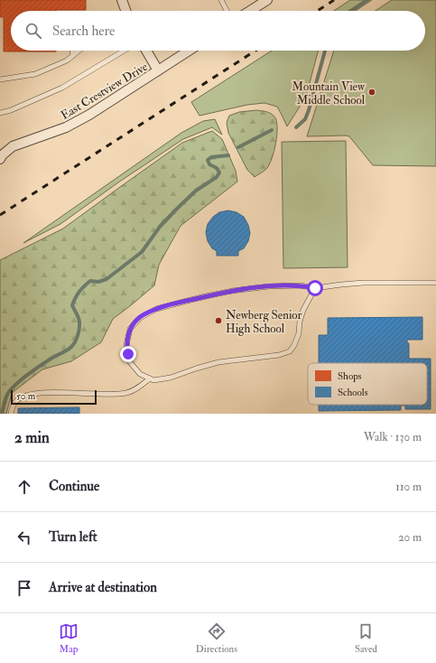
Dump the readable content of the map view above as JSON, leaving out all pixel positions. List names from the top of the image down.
{
  "streets": {
    "street": ["East Crestview Drive"]
  },
  "places": ["Mountain View Middle School", "Newberg Senior High School"],
  "legend": ["Shops", "Schools"],
  "scale_bar": "50 m",
  "page": {
    "search": "Search here",
    "scale": "50 m",
    "heading": ["2 min", "Walk · 130 m"],
    "list": [
      ["Continue", "110 m"],
      ["Turn left", "20 m"],
      "Arrive at destination"
    ],
    "nav": ["Map", "Directions", "Saved"]
  }
}
